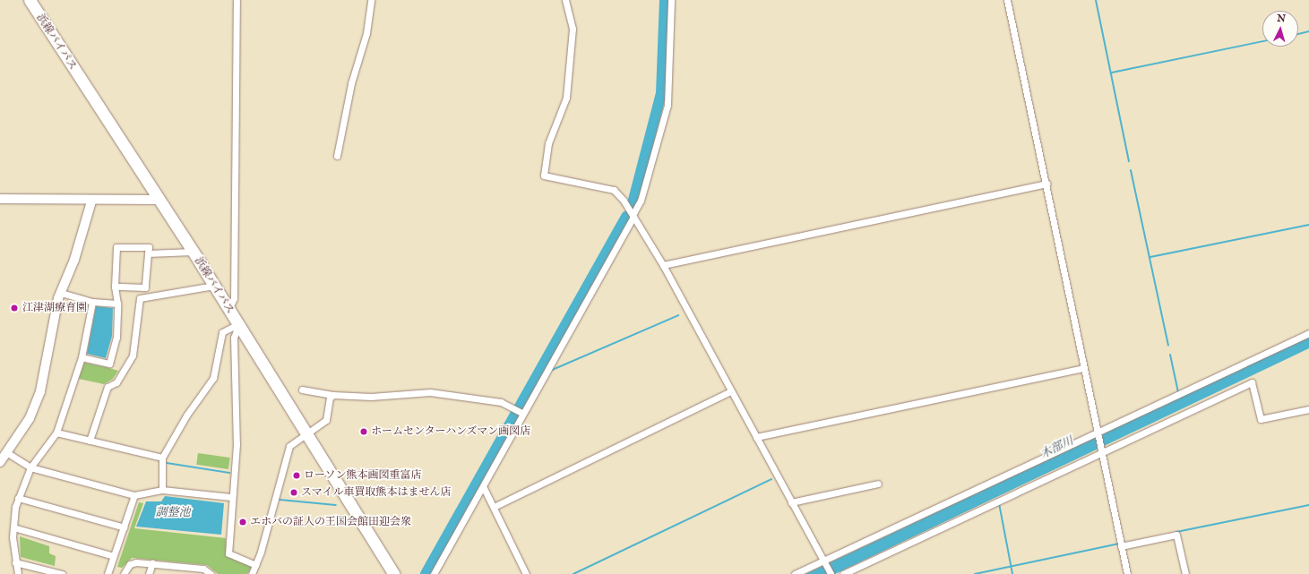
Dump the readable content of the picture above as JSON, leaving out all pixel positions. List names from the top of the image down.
{
  "streets": {
    "highway": ["浜線バイパス"]
  },
  "water": ["木部川", "調整池"],
  "places": [
    "江津湖療育園",
    "ホームセンターハンズマン画図店",
    "ローソン熊本画図重富店",
    "スマイル車買取熊本はません店",
    "エホバの証人の王国会館田迎会衆"
  ],
  "north": "top"
}
